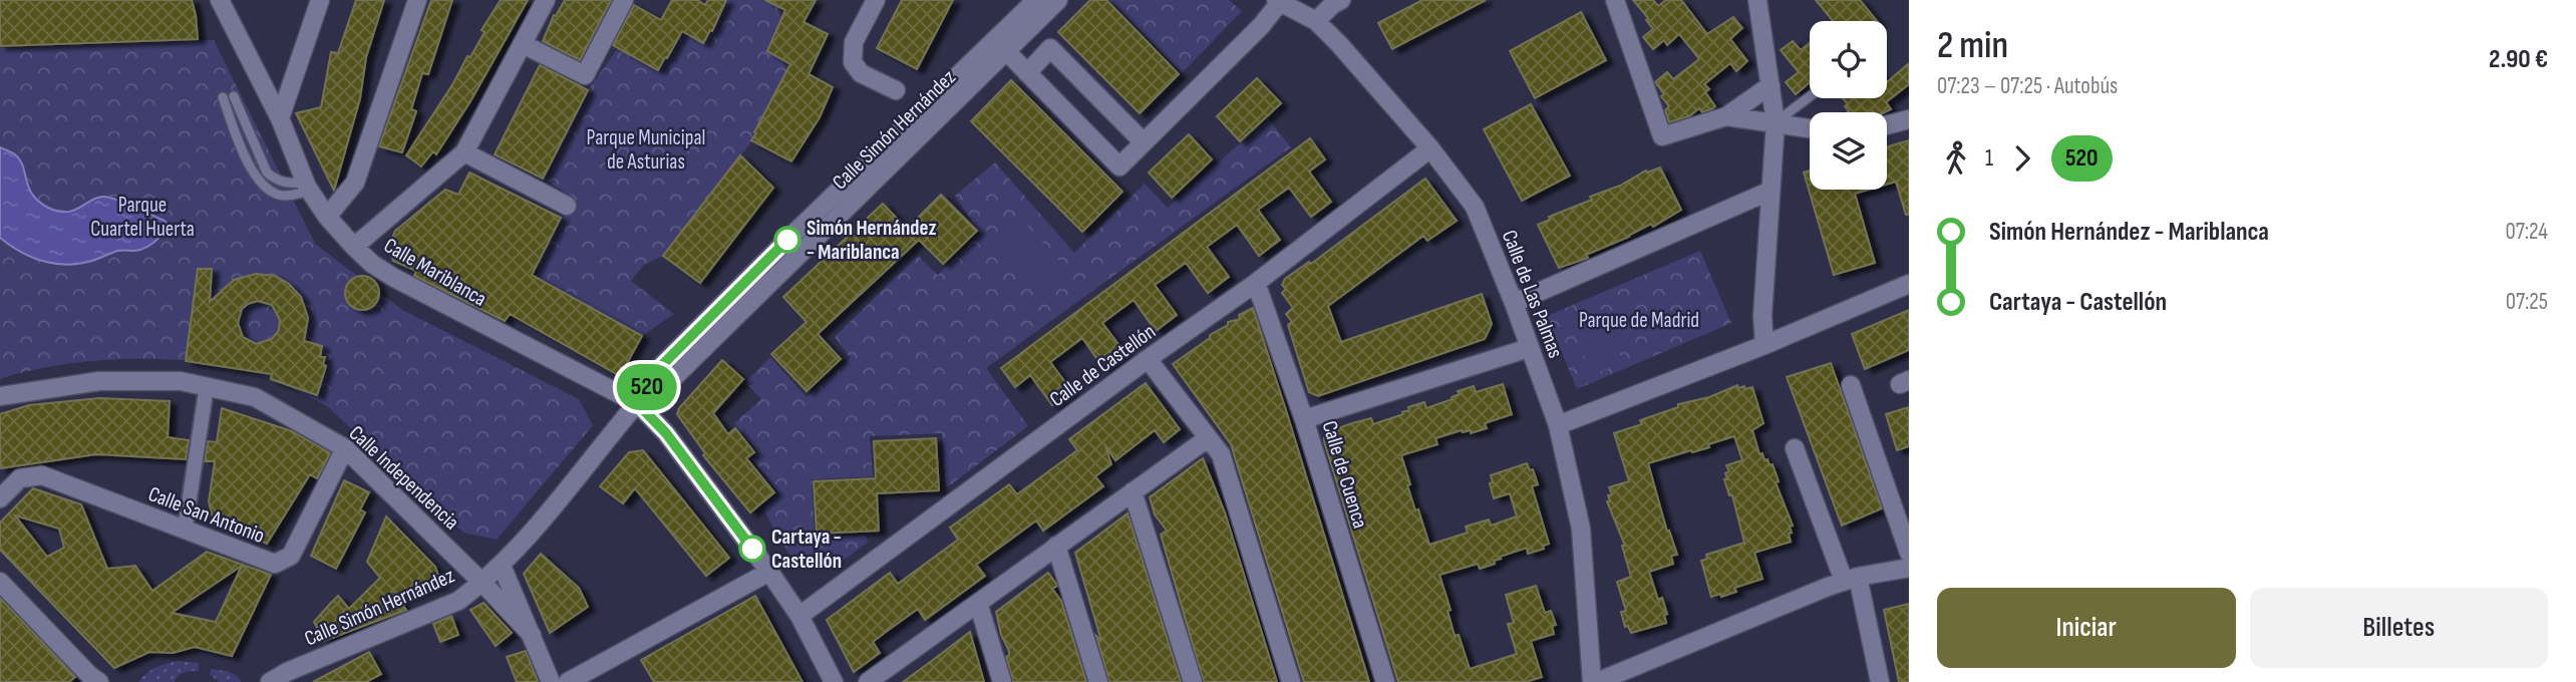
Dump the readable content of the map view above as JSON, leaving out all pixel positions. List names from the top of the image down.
{
  "streets": {
    "street": [
      "Calle Simón Hernández",
      "Calle Mariblanca",
      "Calle de Las Palmas",
      "Calle de Castellón",
      "Calle de Cuenca",
      "Calle Independencia",
      "Calle San Antonio"
    ]
  },
  "crossings": [
    ["Calle Simón Hernández", "Calle Mariblanca"],
    ["Calle Simón Hernández", "Calle Independencia"],
    ["Calle Mariblanca", "Calle de Castellón"],
    ["Calle de Las Palmas", "Calle de Castellón"],
    ["Calle de Castellón", "Calle de Cuenca"],
    ["Calle Independencia", "Calle San Antonio"]
  ],
  "parks": ["Parque Municipal de Asturias", "Parque Cuartel Huerta", "Parque de Madrid"],
  "places": ["Simón Hernández - Mariblanca", "Cartaya - Castellón"],
  "lines": ["bus line 520"],
  "page": {
    "on_map": "520",
    "heading": ["2 min", "07:23 – 07:25 · Autobús", "2.90 €"],
    "legs": ["1", "520"],
    "list": [
      {
        "name": "Simón Hernández - Mariblanca",
        "value": "07:24"
      },
      {
        "name": "Cartaya - Castellón",
        "value": "07:25"
      }
    ],
    "buttons": ["Iniciar", "Billetes"]
  }
}
